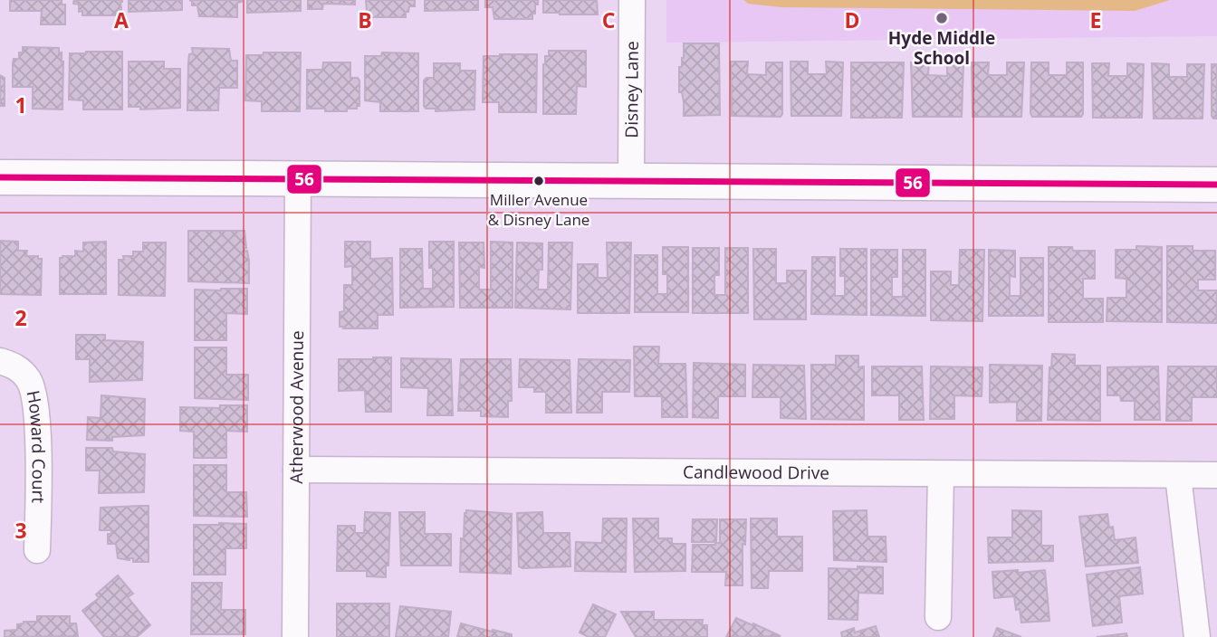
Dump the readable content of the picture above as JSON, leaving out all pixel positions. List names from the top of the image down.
{
  "streets": {
    "street": [
      "Disney Lane",
      "Atherwood Avenue",
      "Howard Court",
      "Candlewood Drive"
    ]
  },
  "crossings": [
    ["Atherwood Avenue", "Candlewood Drive"]
  ],
  "places": ["Hyde Middle School", "Miller Avenue & Disney Lane"],
  "lines": ["transit line 56"],
  "grid": {
    "columns": [
      "A",
      "B",
      "C",
      "D",
      "E"
    ],
    "rows": ["1", "2", "3"]
  }
}
